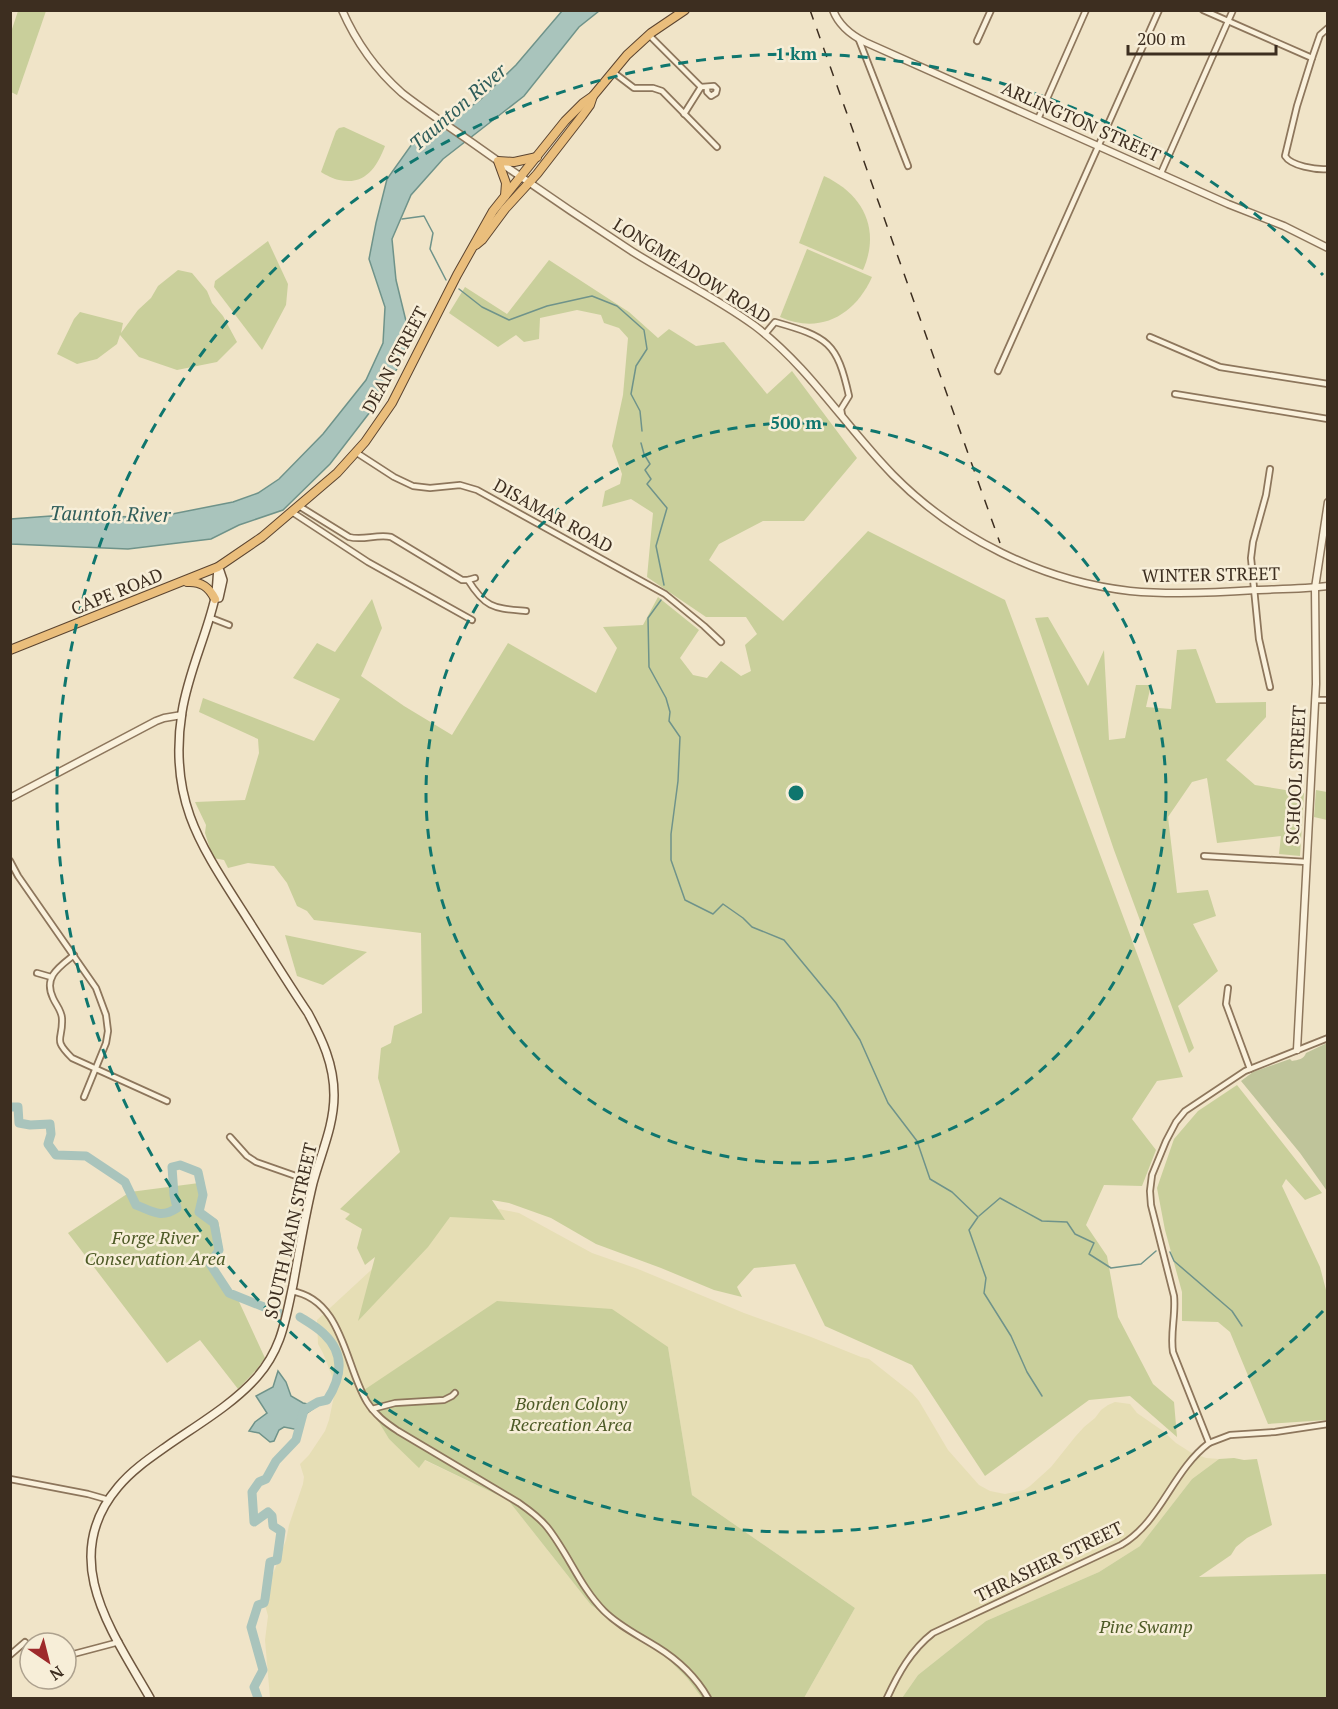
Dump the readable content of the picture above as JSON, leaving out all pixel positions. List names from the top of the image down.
{
  "streets": {
    "highway": ["DEAN STREET", "CAPE ROAD"],
    "main road": ["SOUTH MAIN STREET"],
    "street": [
      "ARLINGTON STREET",
      "LONGMEADOW ROAD",
      "DISAMAR ROAD",
      "WINTER STREET",
      "SCHOOL STREET",
      "THRASHER STREET"
    ]
  },
  "crossings": [
    ["LONGMEADOW ROAD", "DEAN STREET"],
    ["LONGMEADOW ROAD", "WINTER STREET"],
    ["DEAN STREET", "DISAMAR ROAD"],
    ["DEAN STREET", "CAPE ROAD"],
    ["WINTER STREET", "SCHOOL STREET"]
  ],
  "water": ["Taunton River"],
  "parks": ["Forge River Conservation Area", "Borden Colony Recreation Area", "Pine Swamp"],
  "scale_bar": "200 m",
  "north": "bottom right",
  "rings": ["1 km", "500 m"]
}
